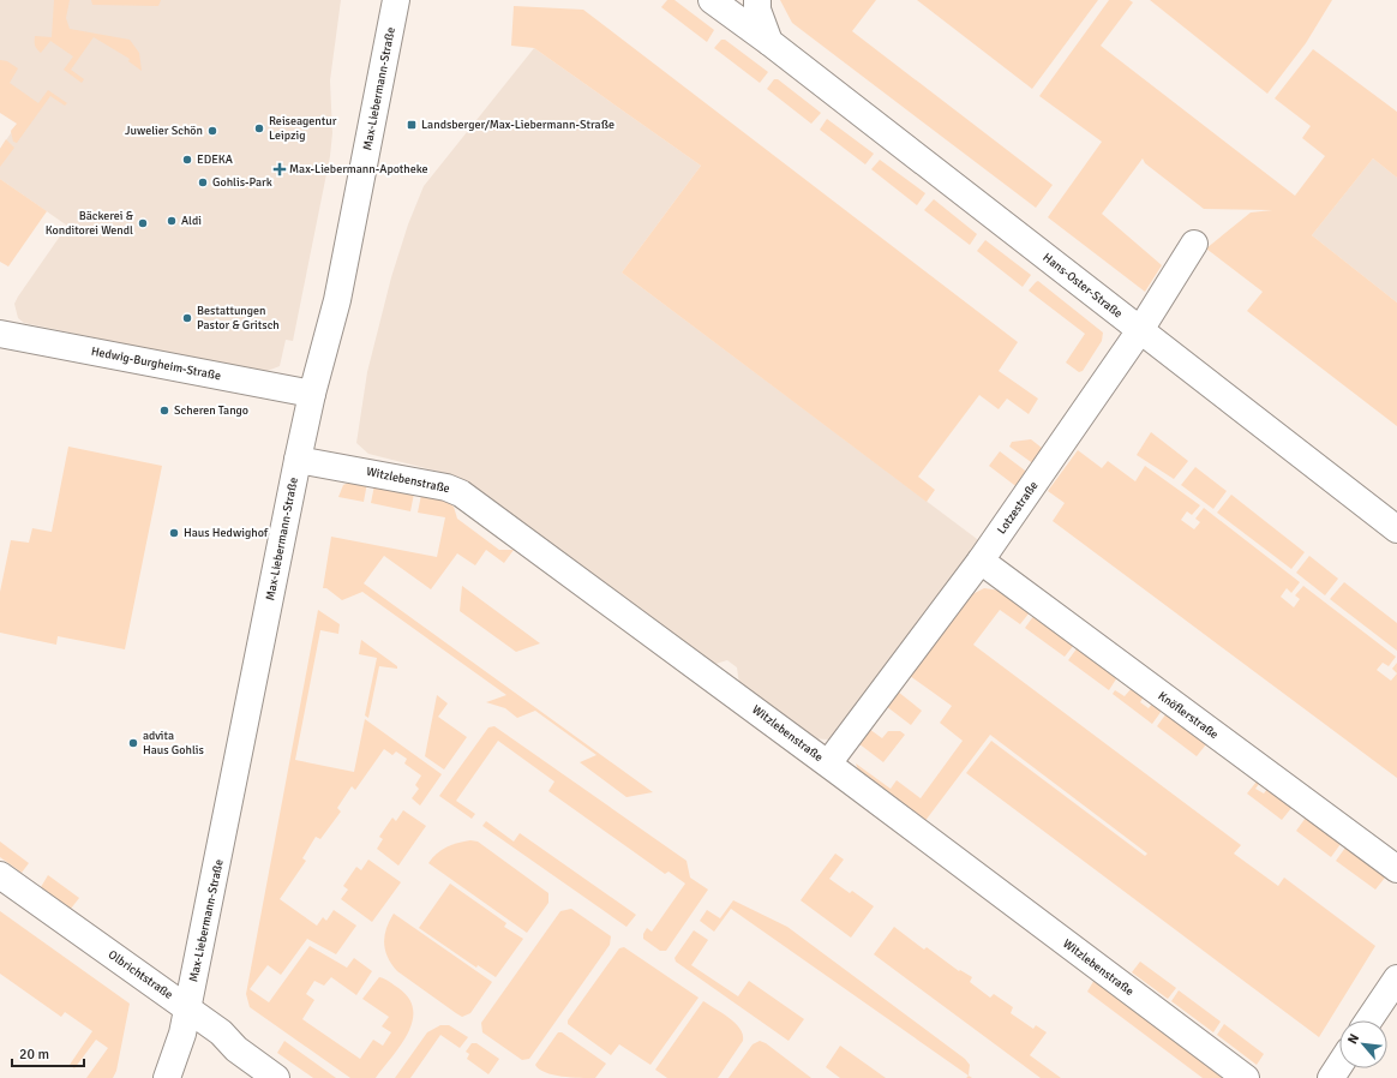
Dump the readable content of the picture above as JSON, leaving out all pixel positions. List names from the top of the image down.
{
  "streets": {
    "street": [
      "Max-Liebermann-Straße",
      "Hans-Oster-Straße",
      "Hedwig-Burgheim-Straße",
      "Witzlebenstraße",
      "Lotzestraße",
      "Knöflerstraße",
      "Olbrichtstraße"
    ]
  },
  "crossings": [
    ["Max-Liebermann-Straße", "Hedwig-Burgheim-Straße"],
    ["Max-Liebermann-Straße", "Witzlebenstraße"],
    ["Max-Liebermann-Straße", "Olbrichtstraße"],
    ["Hans-Oster-Straße", "Lotzestraße"],
    ["Witzlebenstraße", "Lotzestraße"],
    ["Lotzestraße", "Knöflerstraße"]
  ],
  "places": {
    "transit": ["Landsberger/Max-Liebermann-Straße"],
    "other": [
      "Reiseagentur Leipzig",
      "Juwelier Schön",
      "EDEKA",
      "Gohlis-Park",
      "Aldi",
      "Bäckerei & Konditorei Wendl",
      "Bestattungen Pastor & Gritsch",
      "Scheren Tango",
      "Haus Hedwighof",
      "advita Haus Gohlis"
    ],
    "health": ["Max-Liebermann-Apotheke"]
  },
  "scale_bar": "20 m",
  "north": "top left"
}
